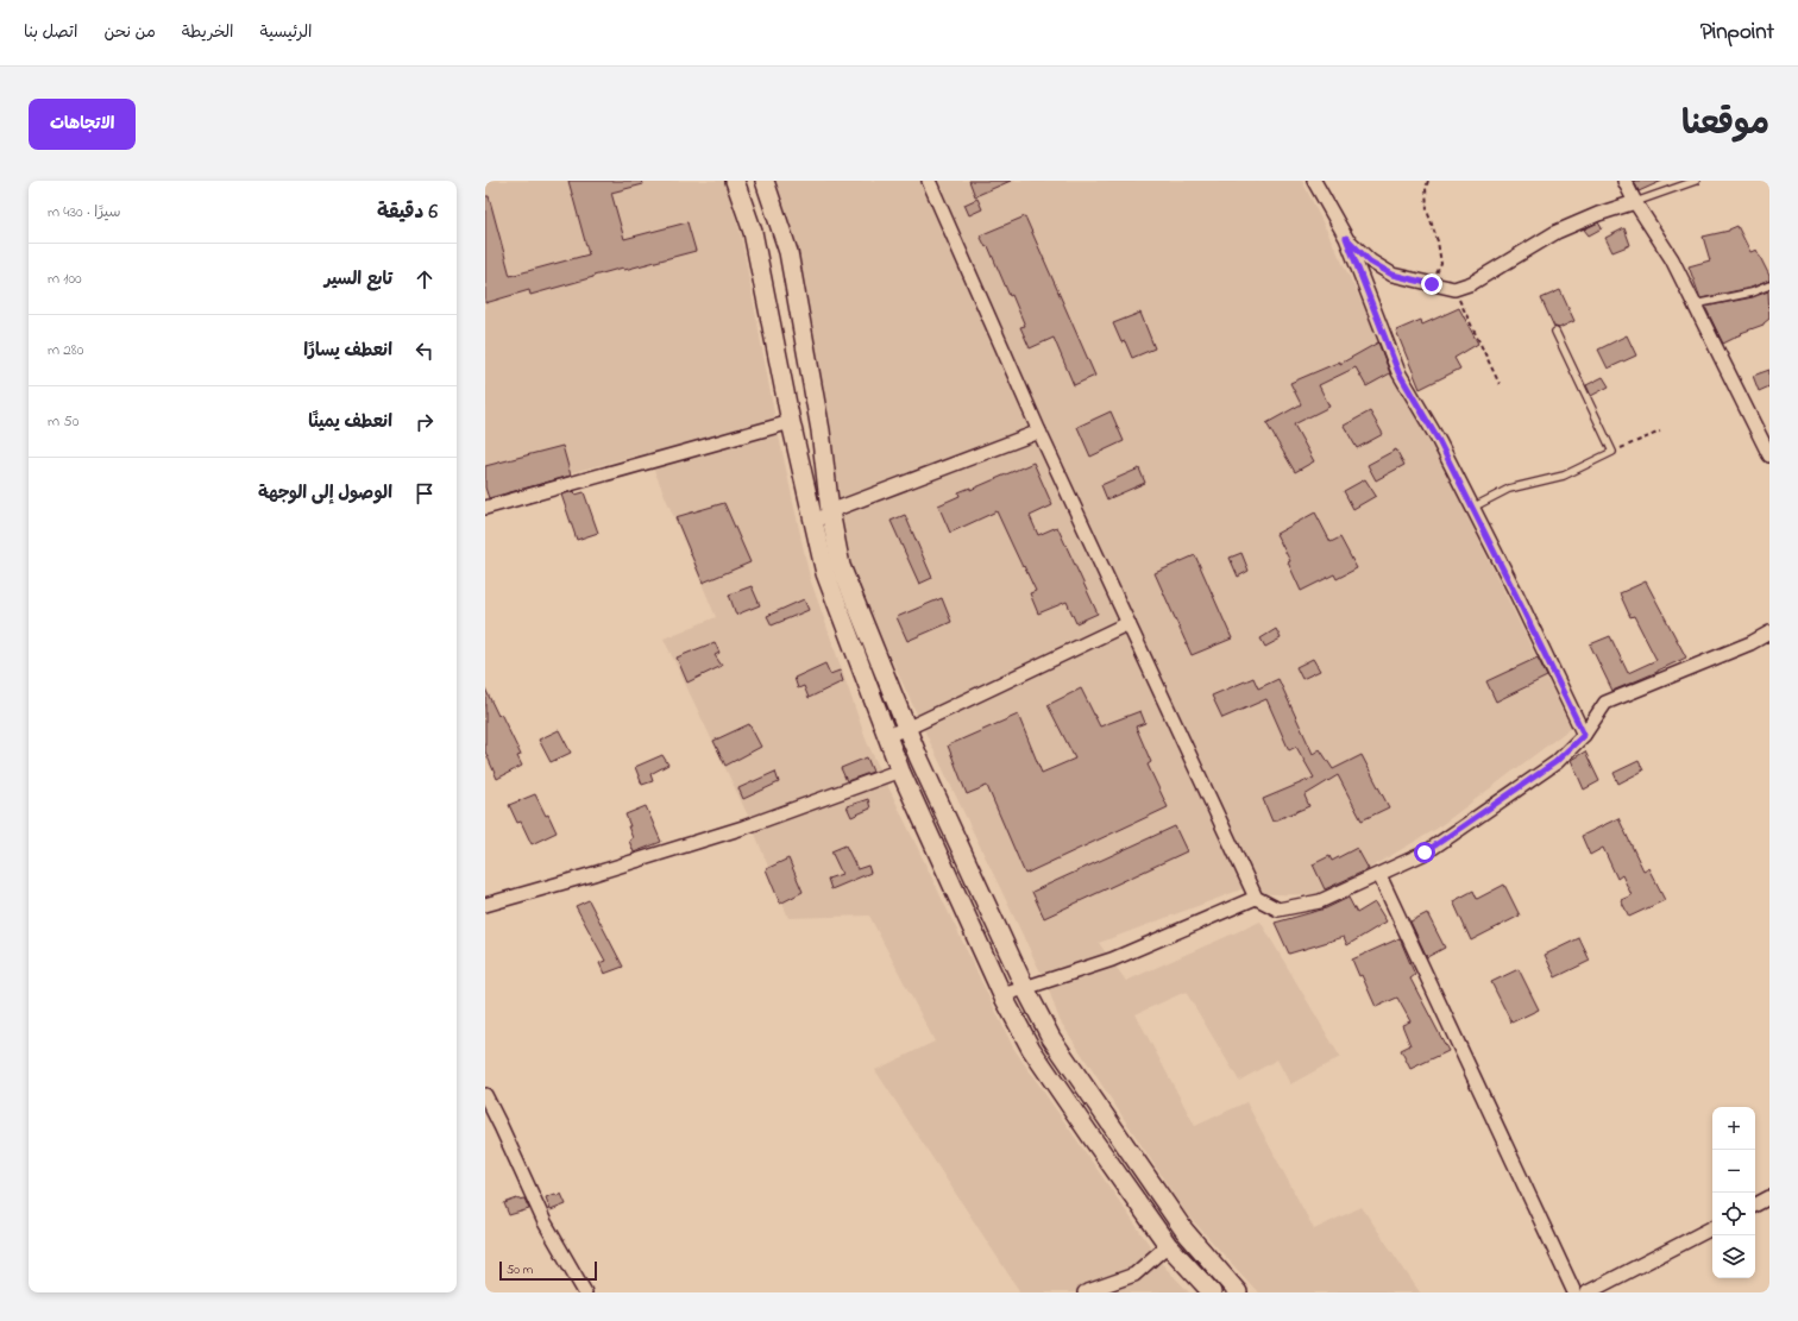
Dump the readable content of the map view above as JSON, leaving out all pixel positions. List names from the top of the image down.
{
  "scale_bar": "50 m",
  "page": {
    "header": "Pinpoint",
    "nav": [
      "الرئيسية",
      "الخريطة",
      "من نحن",
      "اتصل بنا"
    ],
    "title": "موقعنا",
    "buttons": "الاتجاهات",
    "heading": ["6 دقيقة", "سيرًا · 430 m"],
    "list": [
      ["تابع السير", "100 m"],
      ["انعطف يسارًا", "280 m"],
      ["انعطف يمينًا", "50 m"],
      "الوصول إلى الوجهة"
    ],
    "map_buttons": ["+", "−"],
    "scale": "50 m"
  }
}
